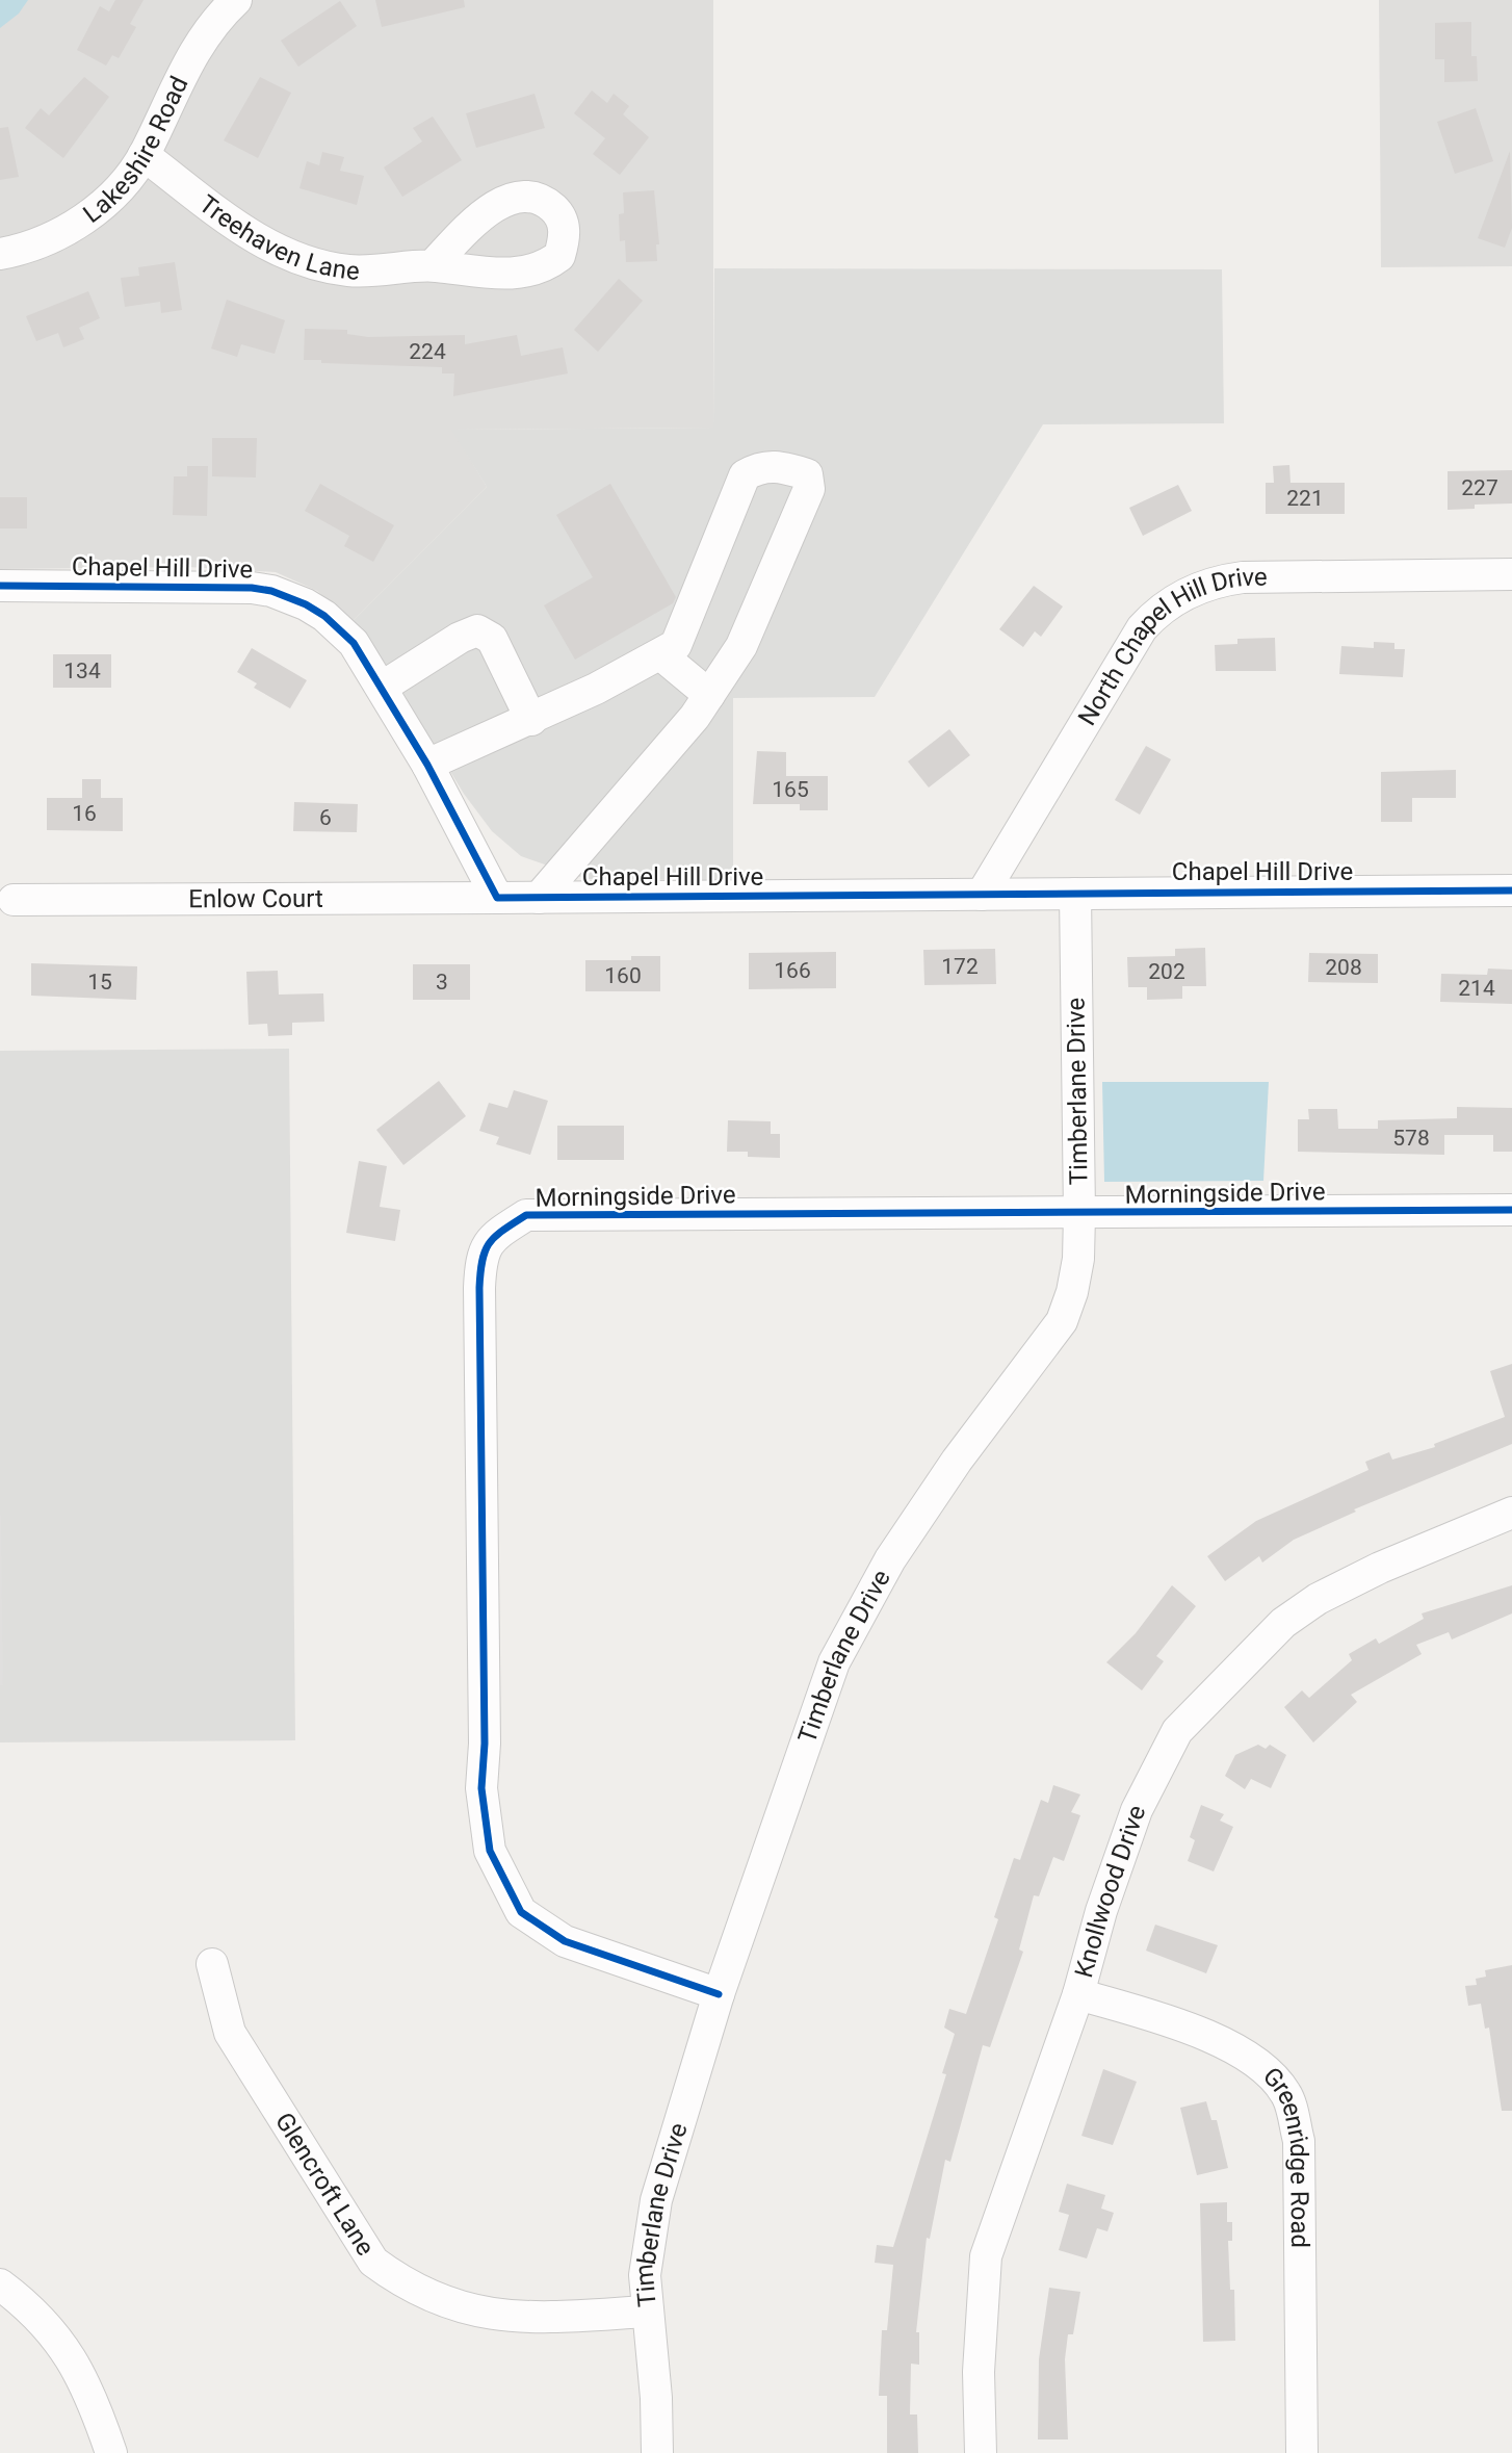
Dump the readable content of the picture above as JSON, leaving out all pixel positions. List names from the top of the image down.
{
  "streets": {
    "street": [
      "Lakeshire Road",
      "Treehaven Lane",
      "Chapel Hill Drive",
      "North Chapel Hill Drive",
      "Enlow Court",
      "Timberlane Drive",
      "Morningside Drive",
      "Knollwood Drive",
      "Greenridge Road",
      "Glencroft Lane"
    ]
  },
  "crossings": [
    ["Lakeshire Road", "Treehaven Lane"],
    ["Chapel Hill Drive", "North Chapel Hill Drive"],
    ["Chapel Hill Drive", "Enlow Court"],
    ["Chapel Hill Drive", "Timberlane Drive"],
    ["Timberlane Drive", "Morningside Drive"],
    ["Timberlane Drive", "Glencroft Lane"],
    ["Knollwood Drive", "Greenridge Road"]
  ],
  "house_numbers": [
    "224",
    "227",
    "221",
    "134",
    "165",
    "16",
    "6",
    "172",
    "208",
    "166",
    "202",
    "160",
    "15",
    "3",
    "214",
    "578"
  ]
}
